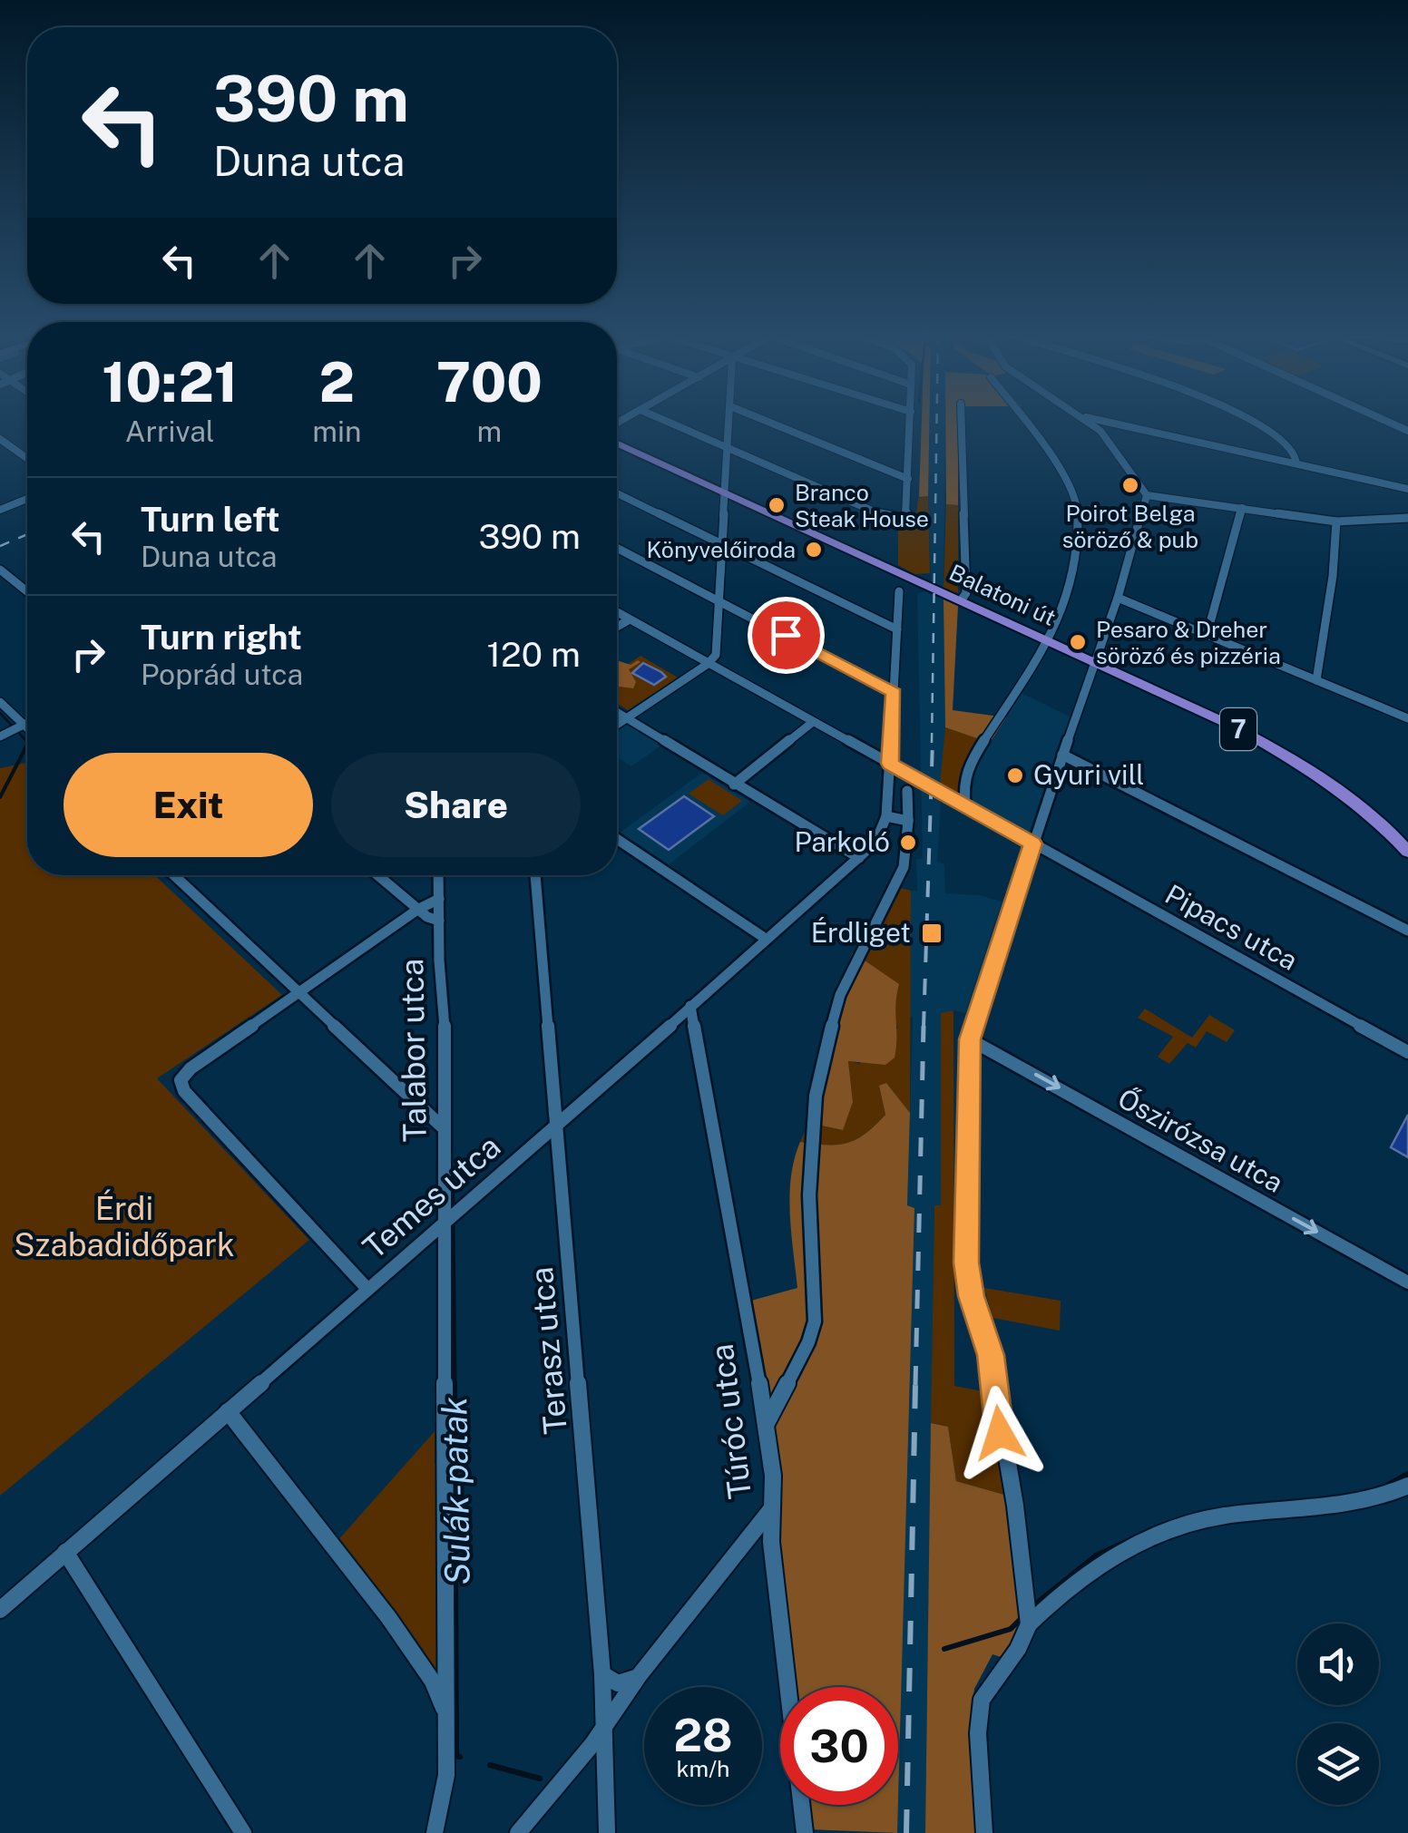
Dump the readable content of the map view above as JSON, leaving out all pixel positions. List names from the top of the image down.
{
  "streets": {
    "main road": ["Balatoni út", "7"],
    "street": [
      "Pipacs utca",
      "Talabor utca",
      "Őszirózsa utca",
      "Temes utca",
      "Terasz utca",
      "Túróc utca"
    ]
  },
  "crossings": [
    ["Pipacs utca", "Temes utca"],
    ["Talabor utca", "Temes utca"],
    ["Temes utca", "Terasz utca"],
    ["Temes utca", "Túróc utca"]
  ],
  "one_way": ["Őszirózsa utca"],
  "water": ["Sulák-patak"],
  "parks": ["Érdi Szabadidőpark"],
  "places": {
    "other": [
      "Poirot Belga söröző & pub",
      "Branco Steak House",
      "Könyvelőiroda",
      "Pesaro & Dreher söröző és pizzéria",
      "Gyuri vill",
      "Parkoló"
    ],
    "transit": ["Érdliget"]
  },
  "page": {
    "turn": ["390 m", "Duna utca"],
    "eta": [
      "10:21",
      "Arrival",
      "2",
      "min",
      "700",
      "m"
    ],
    "list": [
      {
        "name": "Turn left",
        "note": "Duna utca",
        "value": "390 m"
      },
      {
        "name": "Turn right",
        "note": "Poprád utca",
        "value": "120 m"
      }
    ],
    "buttons": ["Exit", "Share"],
    "speed": "28 km/h",
    "limit": "30"
  }
}
